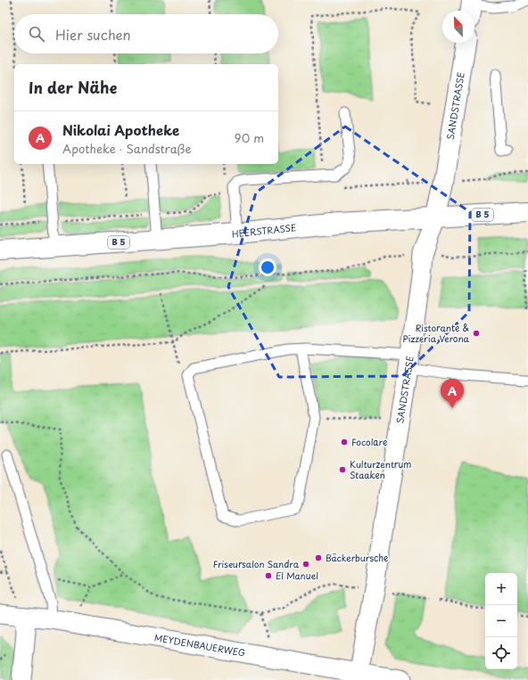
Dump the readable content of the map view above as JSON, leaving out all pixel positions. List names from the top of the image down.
{
  "streets": {
    "main road": ["SANDSTRASSE", "B 5", "HEERSTRASSE"],
    "street": ["MEYDENBAUERWEG"]
  },
  "crossings": [
    ["SANDSTRASSE", "HEERSTRASSE"],
    ["SANDSTRASSE", "MEYDENBAUERWEG"]
  ],
  "places": [
    "Ristorante & Pizzeria Verona",
    "Focolare",
    "Kulturzentrum Staaken",
    "Bäckerbursche",
    "Friseursalon Sandra",
    "El Manuel"
  ],
  "north": "top left",
  "page": {
    "search": "Hier suchen",
    "heading": "In der Nähe",
    "list": [
      {
        "mark": "A",
        "name": "Nikolai Apotheke",
        "note": "Apotheke · Sandstraße",
        "value": "90 m"
      }
    ],
    "pins": "A",
    "map_buttons": ["+", "−"]
  }
}
